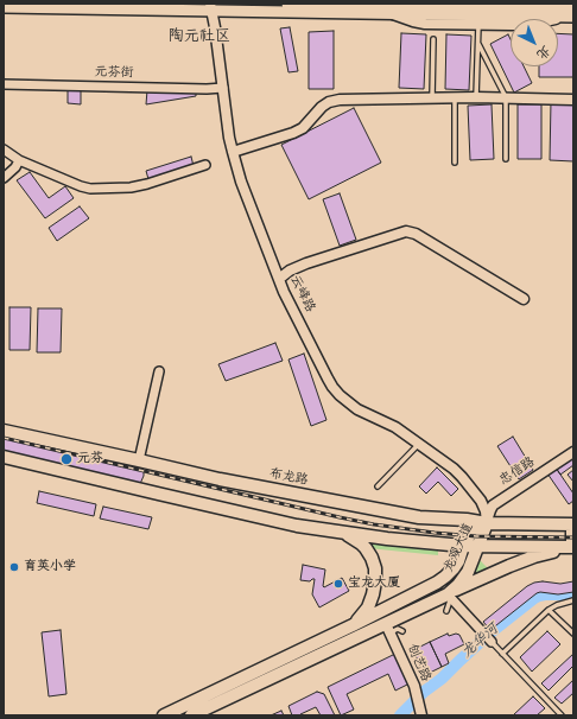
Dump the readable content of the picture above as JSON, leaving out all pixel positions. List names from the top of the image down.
{
  "streets": {
    "main road": ["布龙路", "龙观大道"],
    "street": [
      "元芬街",
      "云峰路",
      "忠信路",
      "创艺路"
    ]
  },
  "crossings": [
    ["元芬街", "云峰路"],
    ["云峰路", "忠信路"],
    ["云峰路", "布龙路"],
    ["云峰路", "龙观大道"],
    ["忠信路", "布龙路"],
    ["忠信路", "龙观大道"],
    ["布龙路", "龙观大道"],
    ["龙观大道", "创艺路"]
  ],
  "districts": ["陶元社区"],
  "water": ["龙华河"],
  "places": ["元芬", "育英小学", "宝龙大厦"],
  "north": "bottom right"
}
